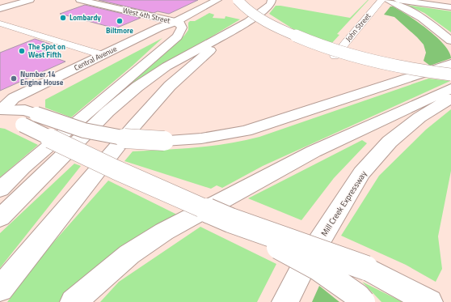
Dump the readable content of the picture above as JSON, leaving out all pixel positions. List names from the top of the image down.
{
  "streets": {
    "main road": ["West 4th Street", "Central Avenue", "Mill Creek Expressway"],
    "street": ["John Street"]
  },
  "crossings": [
    ["West 4th Street", "Central Avenue"]
  ],
  "places": [
    "Lombardy",
    "Biltmore",
    "The Spot on West Fifth",
    "Number 14 Engine House"
  ]
}
